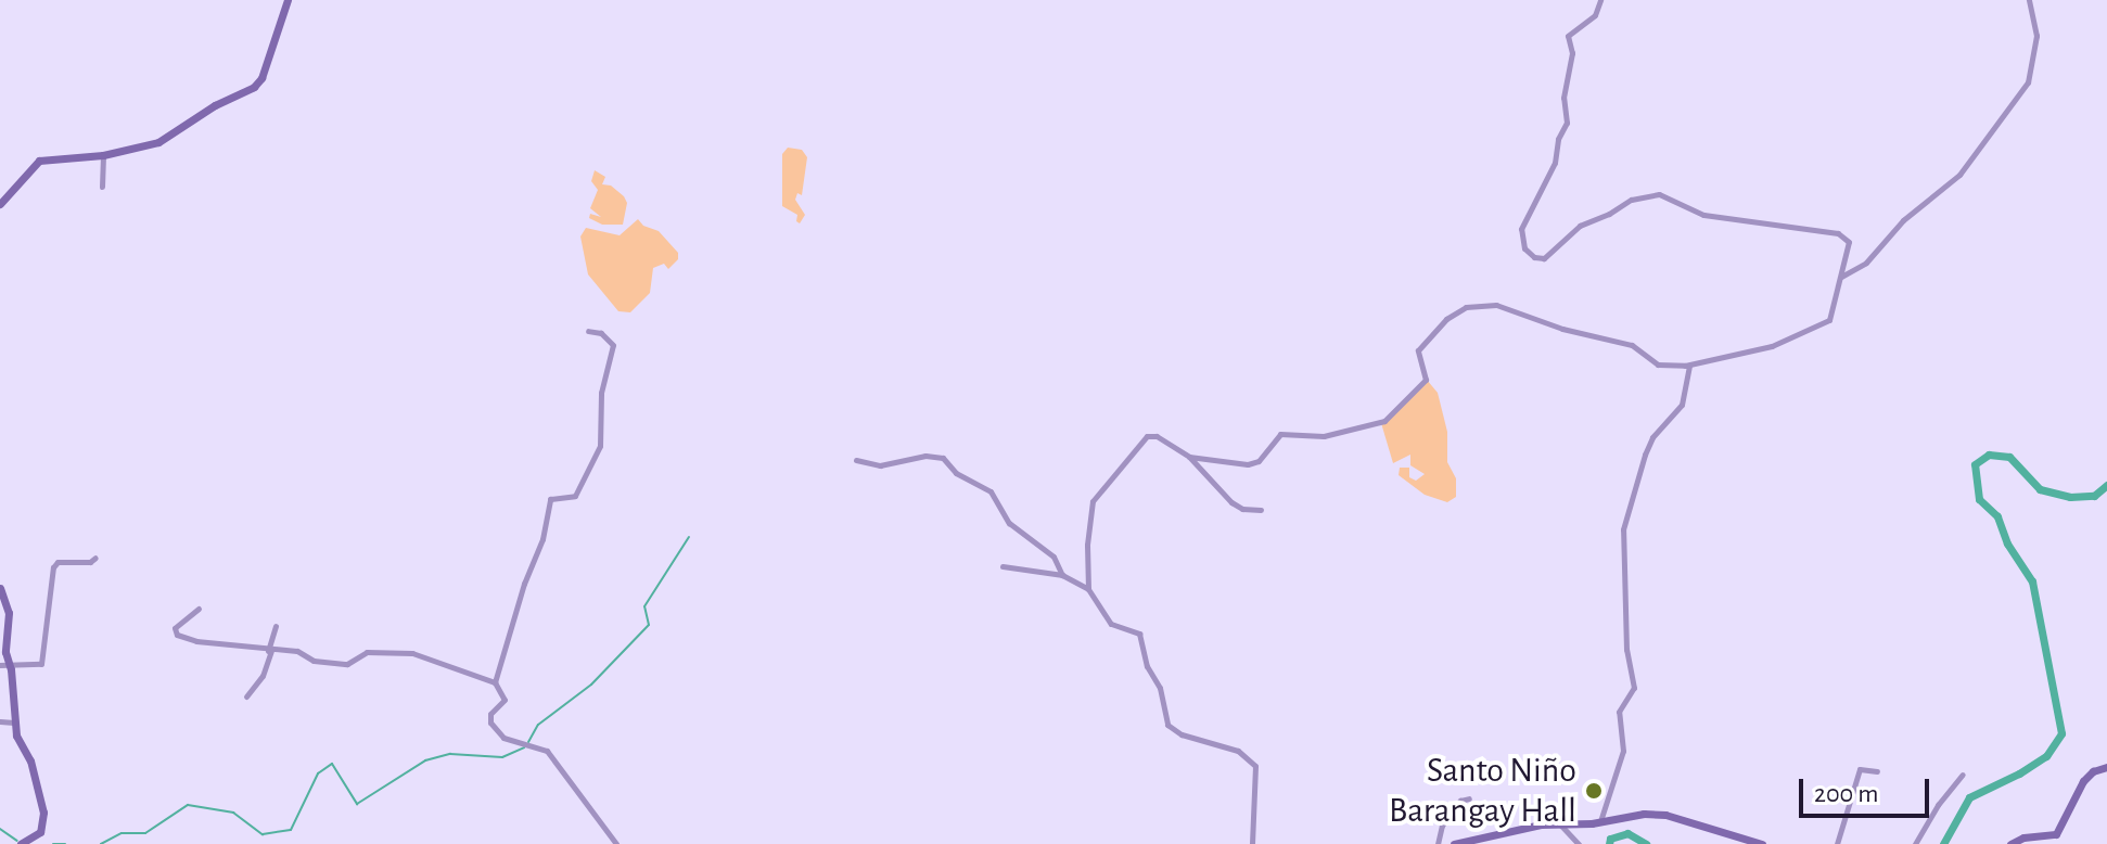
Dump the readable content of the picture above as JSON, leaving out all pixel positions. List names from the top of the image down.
{
  "places": ["Santo Niño Barangay Hall"],
  "scale_bar": "200 m"
}
